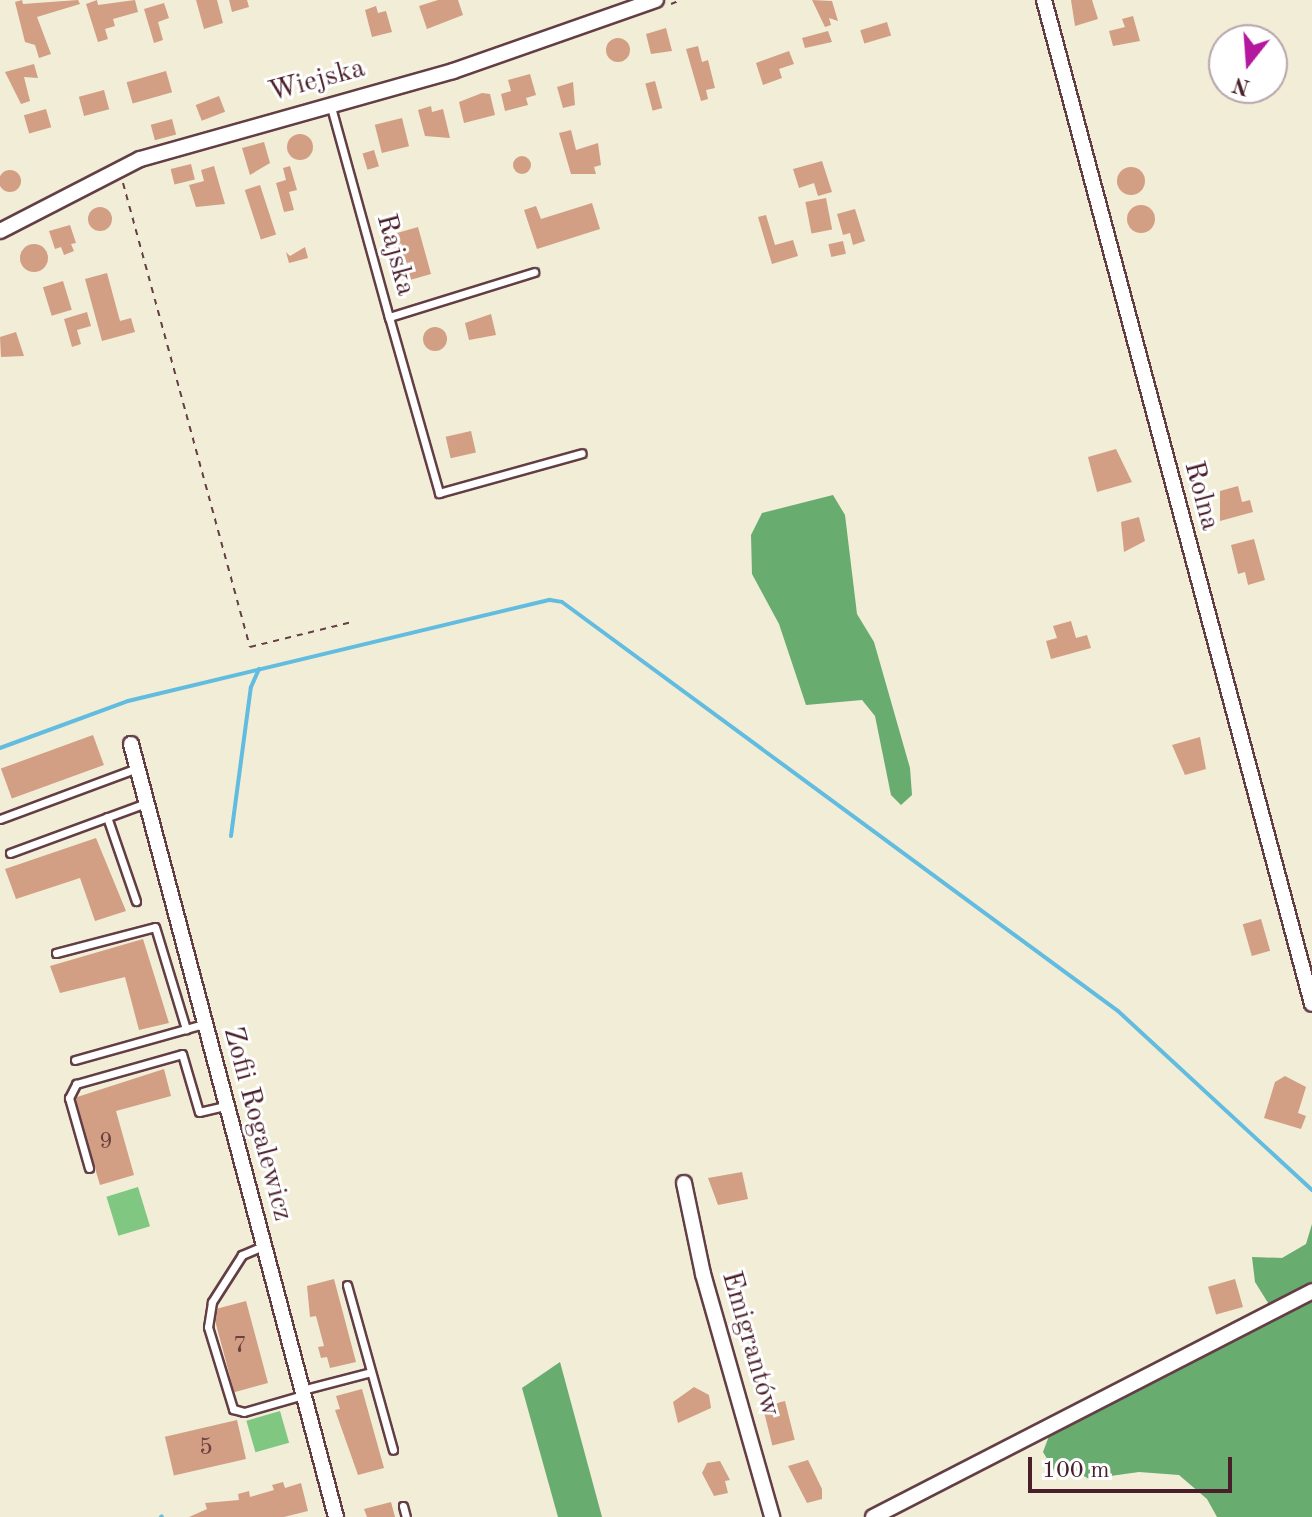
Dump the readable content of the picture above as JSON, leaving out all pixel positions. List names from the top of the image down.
{
  "streets": {
    "street": [
      "Wiejska",
      "Rolna",
      "Zofii Rogalewicz",
      "Emigrantów"
    ],
    "lane": ["Rajska"]
  },
  "crossings": [
    ["Wiejska", "Rajska"]
  ],
  "house_numbers": ["9", "7", "5"],
  "scale_bar": "100 m",
  "north": "bottom"
}
